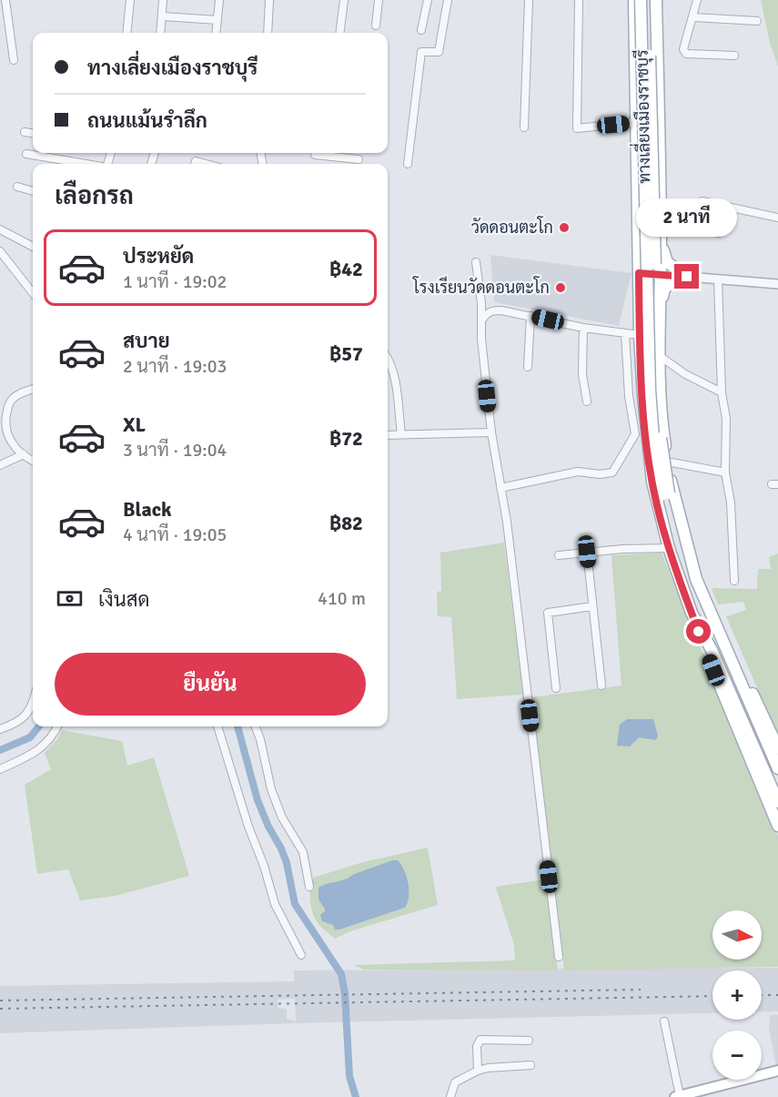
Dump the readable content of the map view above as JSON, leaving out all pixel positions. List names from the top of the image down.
{
  "streets": {
    "main road": ["ทางเลี่ยงเมืองราชบุรี"]
  },
  "places": ["วัดดอนตะโก", "โรงเรียนวัดดอนตะโก"],
  "north": "right",
  "page": {
    "banner": ["ทางเลี่ยงเมืองราชบุรี", "ถนนแม้นรำลึก"],
    "heading": "เลือกรถ",
    "bubble": "2 นาที",
    "list": [
      {
        "name": "ประหยัด",
        "note": "1 นาที · 19:02",
        "value": "฿42"
      },
      {
        "name": "สบาย",
        "note": "2 นาที · 19:03",
        "value": "฿57"
      },
      {
        "name": "XL",
        "note": "3 นาที · 19:04",
        "value": "฿72"
      },
      {
        "name": "Black",
        "note": "4 นาที · 19:05",
        "value": "฿82"
      }
    ],
    "pay": ["เงินสด", "410 m"],
    "buttons": "ยืนยัน",
    "map_buttons": ["+", "−"]
  }
}
